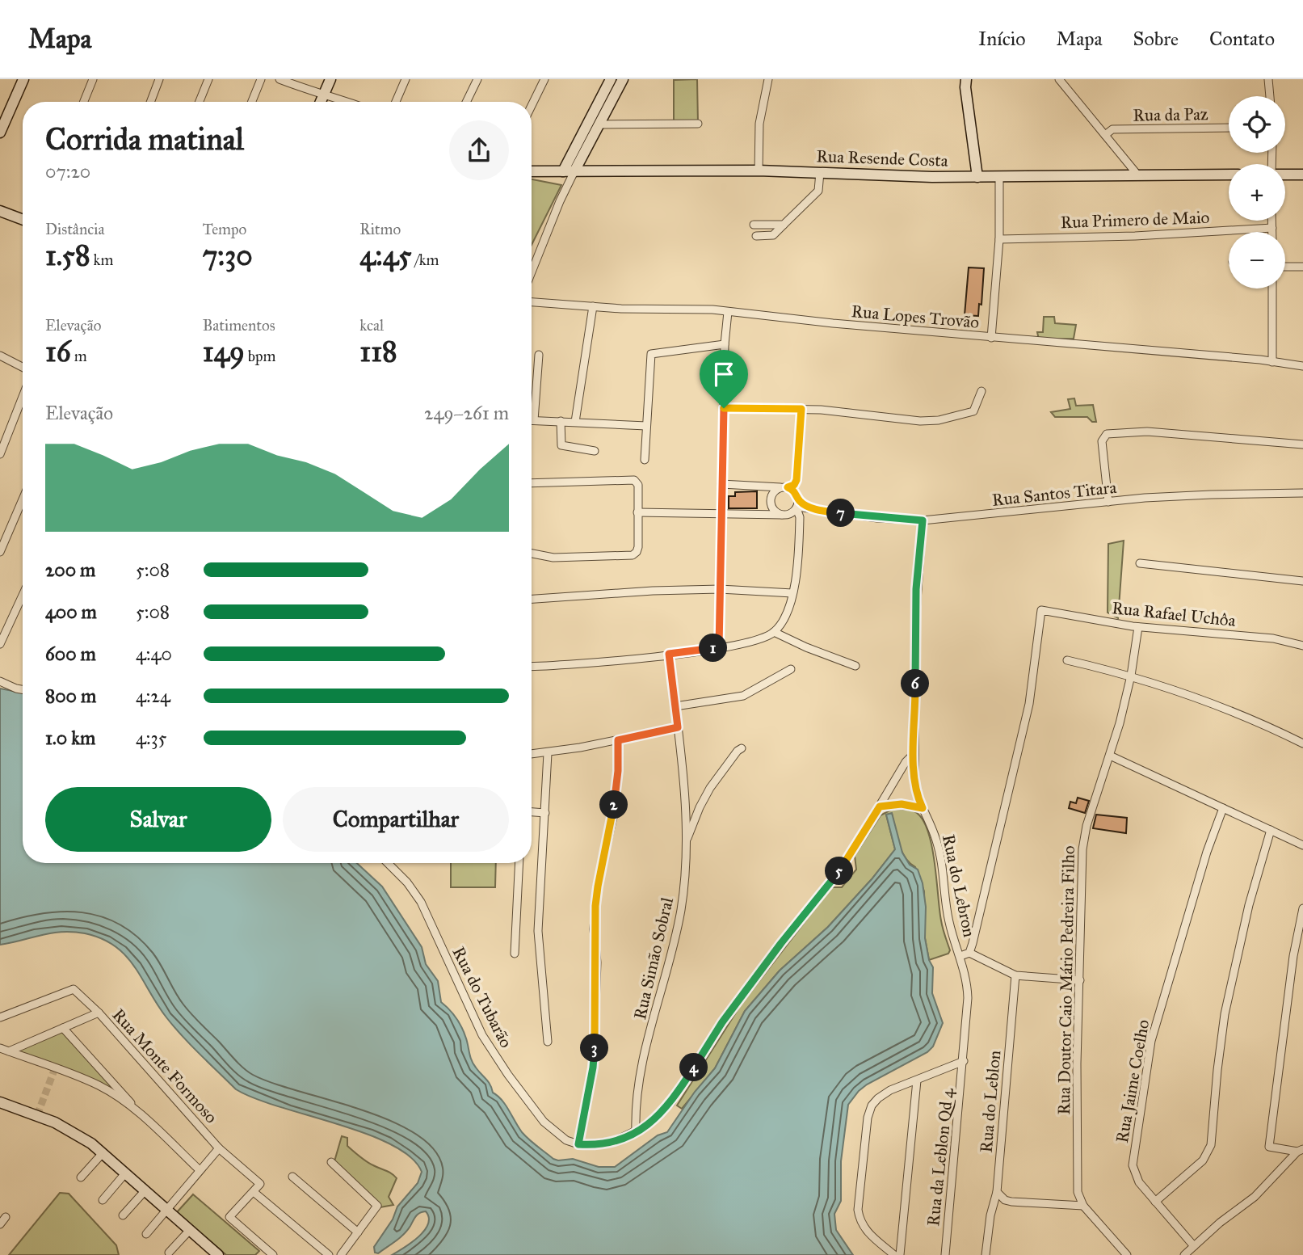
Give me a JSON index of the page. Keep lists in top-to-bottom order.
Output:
{
  "streets": {
    "main road": ["Rua Resende Costa"],
    "street": [
      "Rua da Paz",
      "Rua Primero de Maio",
      "Rua Lopes Trovão",
      "Rua Santos Titara",
      "Rua Rafael Uchôa",
      "Rua do Lebron",
      "Rua Simão Sobral",
      "Rua Doutor Caio Mário Pedreira Filho",
      "Rua do Tubarão",
      "Rua Monte Formoso",
      "Rua Jaime Coelho",
      "Rua do Leblon",
      "Rua da Leblon Qd 4"
    ]
  },
  "crossings": [
    ["Rua Santos Titara", "Rua do Lebron"],
    ["Rua Rafael Uchôa", "Rua Doutor Caio Mário Pedreira Filho"],
    ["Rua do Lebron", "Rua da Leblon Qd 4"]
  ],
  "page": {
    "header": "Mapa",
    "nav": [
      "Início",
      "Mapa",
      "Sobre",
      "Contato"
    ],
    "map_buttons": ["+", "−"],
    "heading": ["Corrida matinal", "07:20"],
    "stats": [
      ["Distância", "1.58 km"],
      ["Tempo", "7:30"],
      ["Ritmo", "4:45 /km"],
      ["Elevação", "16 m"],
      ["Batimentos", "149 bpm"],
      ["kcal", "118"]
    ],
    "chart": ["Elevação", "249–261 m"],
    "pins": [
      "7",
      "1",
      "6",
      "2",
      "5",
      "3",
      "4"
    ],
    "list": [
      {
        "name": "200 m",
        "note": "5:08"
      },
      {
        "name": "400 m",
        "note": "5:08"
      },
      {
        "name": "600 m",
        "note": "4:40"
      },
      {
        "name": "800 m",
        "note": "4:24"
      },
      {
        "name": "1.0 km",
        "note": "4:35"
      }
    ],
    "buttons": ["Salvar", "Compartilhar"]
  }
}
